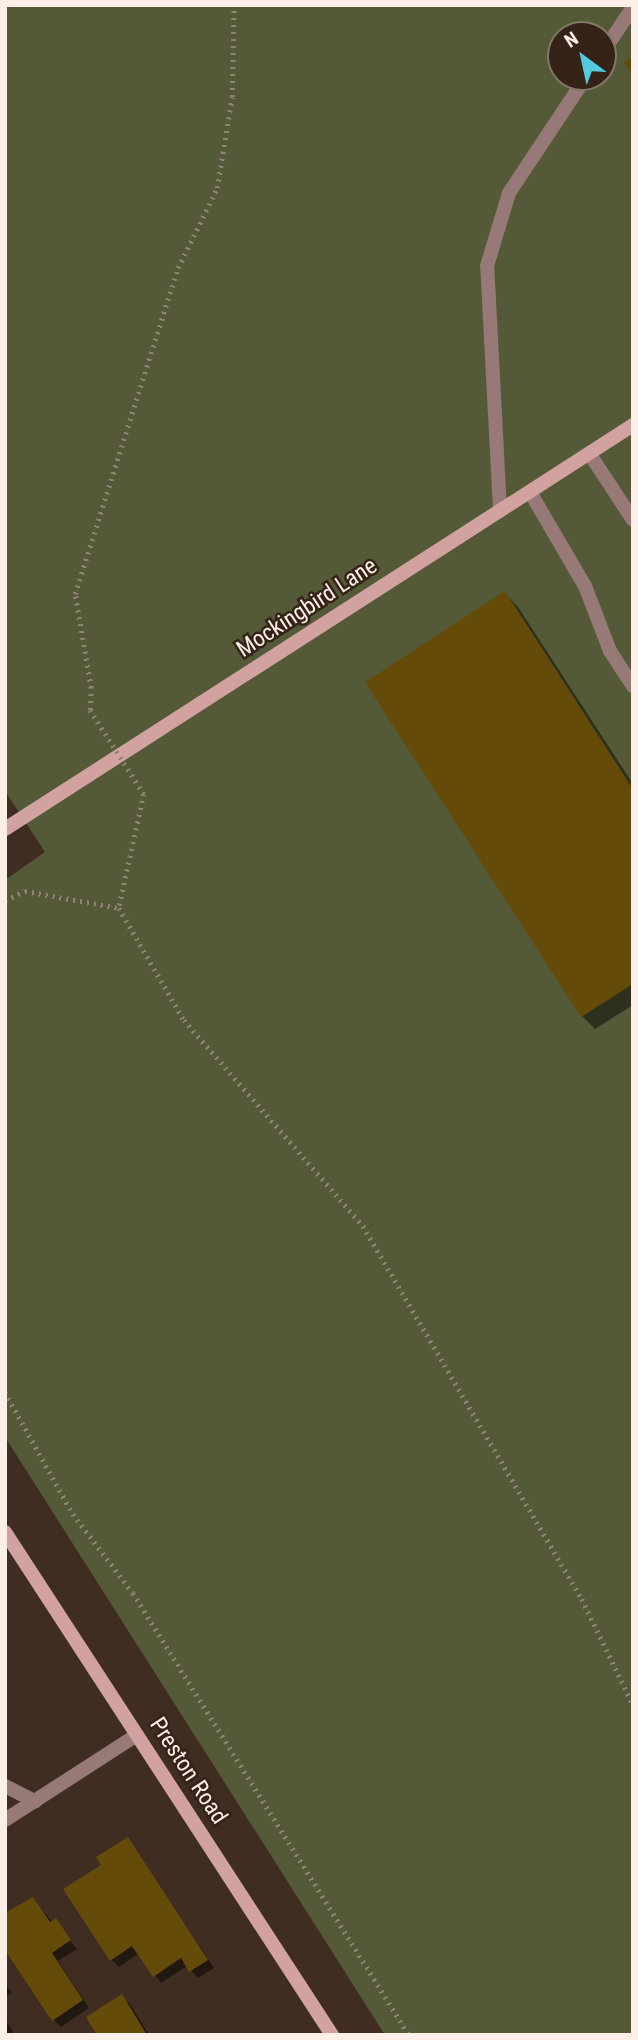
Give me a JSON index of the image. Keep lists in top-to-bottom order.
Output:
{
  "streets": {
    "main road": ["Mockingbird Lane", "Preston Road"]
  },
  "north": "top left"
}
